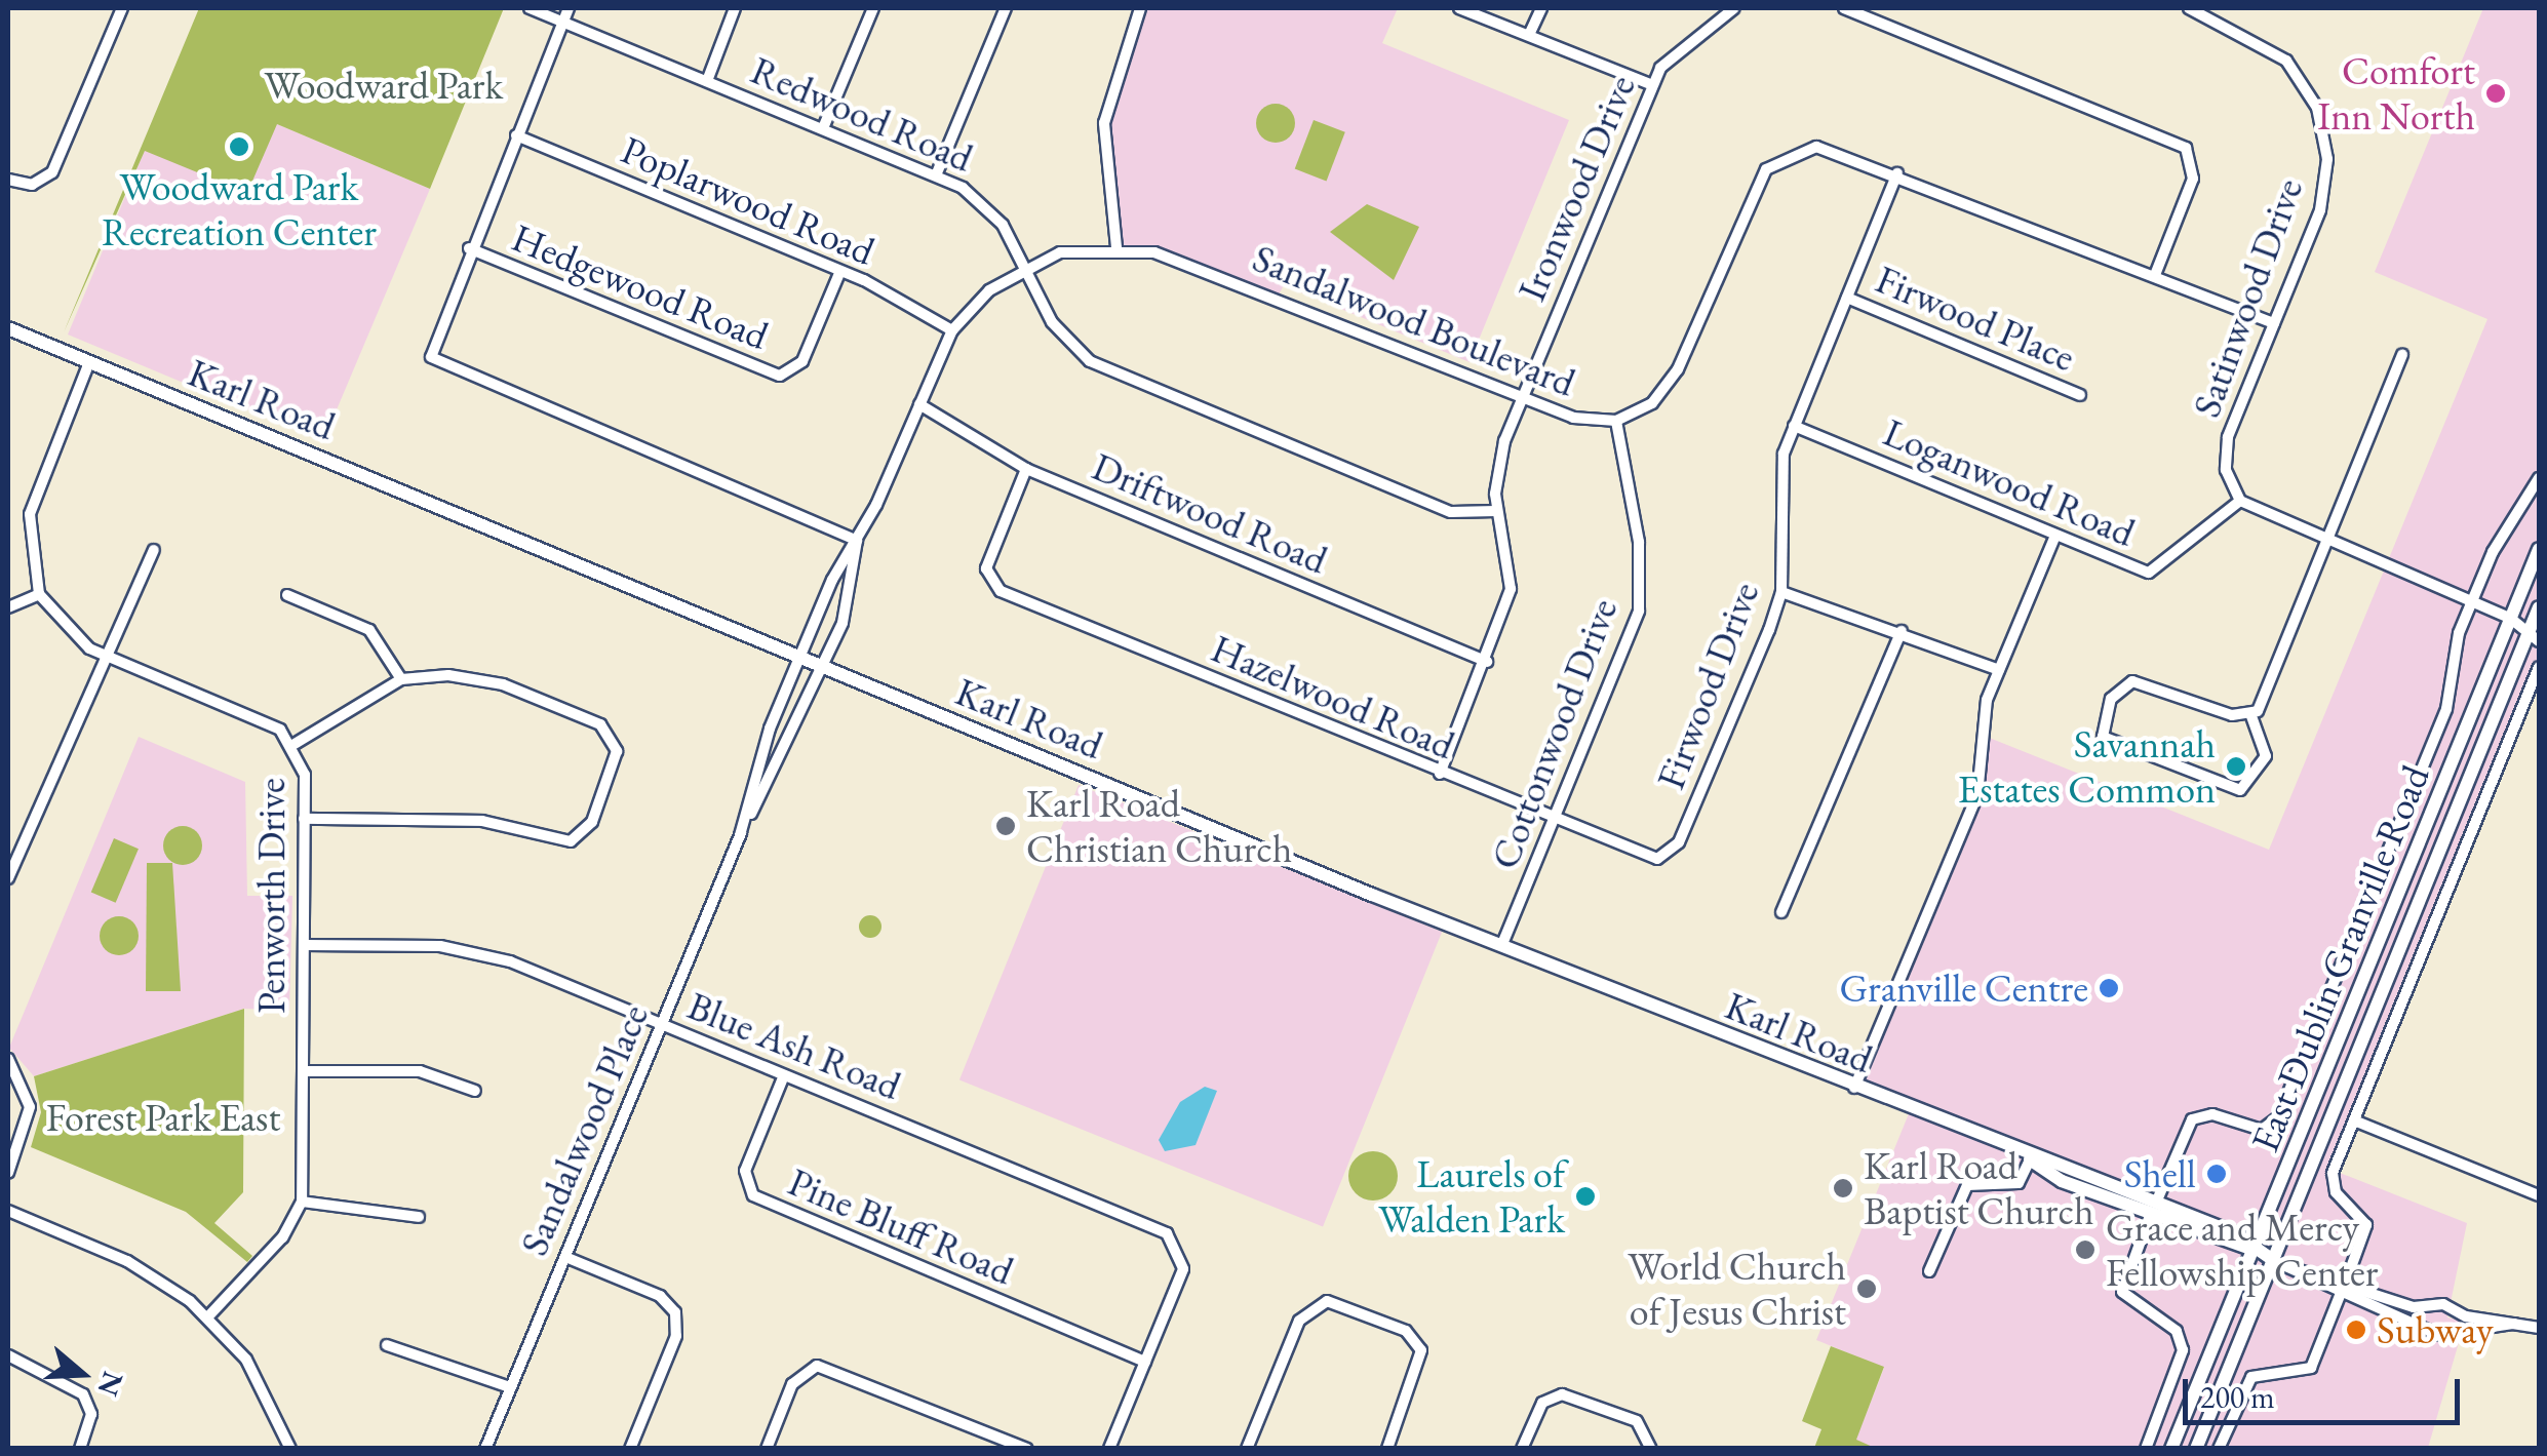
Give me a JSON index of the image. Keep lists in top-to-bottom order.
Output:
{
  "streets": {
    "main road": ["Karl Road", "East Dublin Granville Road"],
    "street": [
      "Redwood Road",
      "Ironwood Drive",
      "Poplarwood Road",
      "Hedgewood Road",
      "Satinwood Drive",
      "Firwood Place",
      "Sandalwood Boulevard",
      "Loganwood Road",
      "Driftwood Road",
      "Firwood Drive",
      "Hazelwood Road",
      "Cottonwood Drive",
      "Penworth Drive",
      "Blue Ash Road",
      "Sandalwood Place",
      "Pine Bluff Road"
    ]
  },
  "crossings": [
    ["Redwood Road", "Ironwood Drive"],
    ["Redwood Road", "Sandalwood Boulevard"],
    ["Redwood Road", "Sandalwood Place"],
    ["Ironwood Drive", "Sandalwood Boulevard"],
    ["Ironwood Drive", "Driftwood Road"],
    ["Ironwood Drive", "Hazelwood Road"],
    ["Poplarwood Road", "Hedgewood Road"],
    ["Poplarwood Road", "Sandalwood Place"],
    ["Satinwood Drive", "Sandalwood Boulevard"],
    ["Satinwood Drive", "Loganwood Road"],
    ["Firwood Place", "Firwood Drive"],
    ["Sandalwood Boulevard", "Firwood Drive"],
    ["Sandalwood Boulevard", "Cottonwood Drive"],
    ["Sandalwood Boulevard", "Sandalwood Place"],
    ["Karl Road", "Cottonwood Drive"],
    ["Karl Road", "East Dublin Granville Road"],
    ["Karl Road", "Sandalwood Place"],
    ["Loganwood Road", "Firwood Drive"],
    ["Driftwood Road", "Hazelwood Road"],
    ["Driftwood Road", "Sandalwood Place"],
    ["Firwood Drive", "Hazelwood Road"],
    ["Hazelwood Road", "Cottonwood Drive"],
    ["Penworth Drive", "Blue Ash Road"],
    ["Blue Ash Road", "Sandalwood Place"],
    ["Blue Ash Road", "Pine Bluff Road"]
  ],
  "parks": ["Woodward Park", "Forest Park East"],
  "places": [
    "Comfort Inn North",
    "Woodward Park Recreation Center",
    "Savannah Estates Common",
    "Karl Road Christian Church",
    "Granville Centre",
    "Shell",
    "Karl Road Baptist Church",
    "Laurels of Walden Park",
    "Grace and Mercy Fellowship Center",
    "World Church of Jesus Christ",
    "Subway"
  ],
  "scale_bar": "200 m",
  "north": "right"
}
